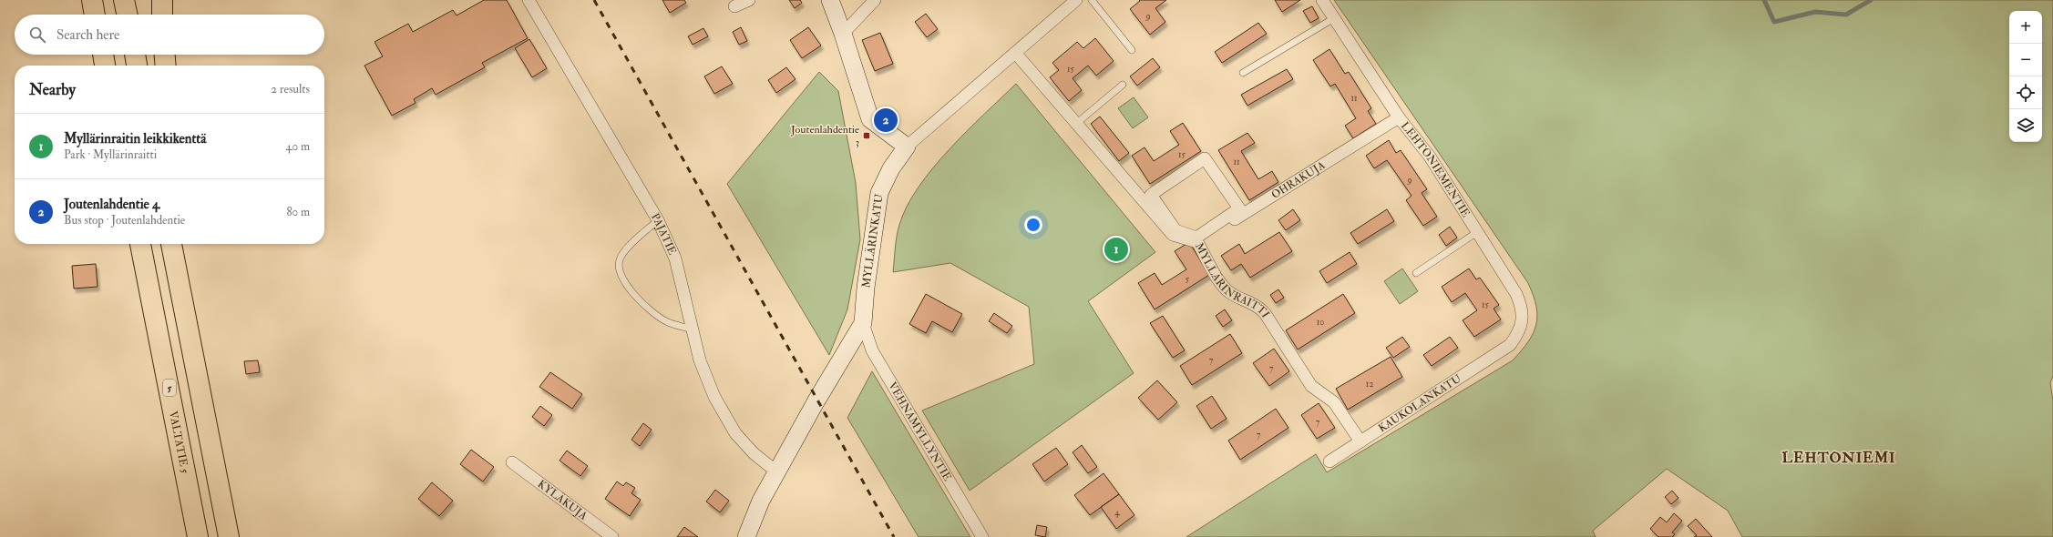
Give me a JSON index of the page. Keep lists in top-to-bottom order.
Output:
{
  "streets": {
    "highway": ["5", "VALTATIE 5"],
    "street": [
      "LEHTONIEMENTIE",
      "OHRAKUJA",
      "PAJATIE",
      "MYLLÄRINKATU",
      "MYLLÄRINRAITTI",
      "KAUKOLANKATU",
      "VEHNÄMYLLYNTIE",
      "KYLÄKUJA"
    ]
  },
  "crossings": [
    ["LEHTONIEMENTIE", "OHRAKUJA"],
    ["LEHTONIEMENTIE", "KAUKOLANKATU"],
    ["OHRAKUJA", "MYLLÄRINRAITTI"],
    ["PAJATIE", "MYLLÄRINKATU"],
    ["MYLLÄRINKATU", "MYLLÄRINRAITTI"],
    ["MYLLÄRINKATU", "VEHNÄMYLLYNTIE"],
    ["MYLLÄRINRAITTI", "KAUKOLANKATU"]
  ],
  "districts": ["LEHTONIEMI"],
  "places": {
    "transit": ["Joutenlahdentie 3"]
  },
  "house_numbers": [
    "9",
    "15",
    "11",
    "15",
    "11",
    "9",
    "5",
    "15",
    "10",
    "7",
    "7",
    "12",
    "7",
    "7",
    "4"
  ],
  "page": {
    "map_buttons": ["+", "−"],
    "search": "Search here",
    "heading": ["Nearby", "2 results"],
    "pins": ["2", "1"],
    "list": [
      {
        "mark": "1",
        "name": "Myllärinraitin leikkikenttä",
        "note": "Park · Myllärinraitti",
        "value": "40 m"
      },
      {
        "mark": "2",
        "name": "Joutenlahdentie 4",
        "note": "Bus stop · Joutenlahdentie",
        "value": "80 m"
      }
    ]
  }
}
